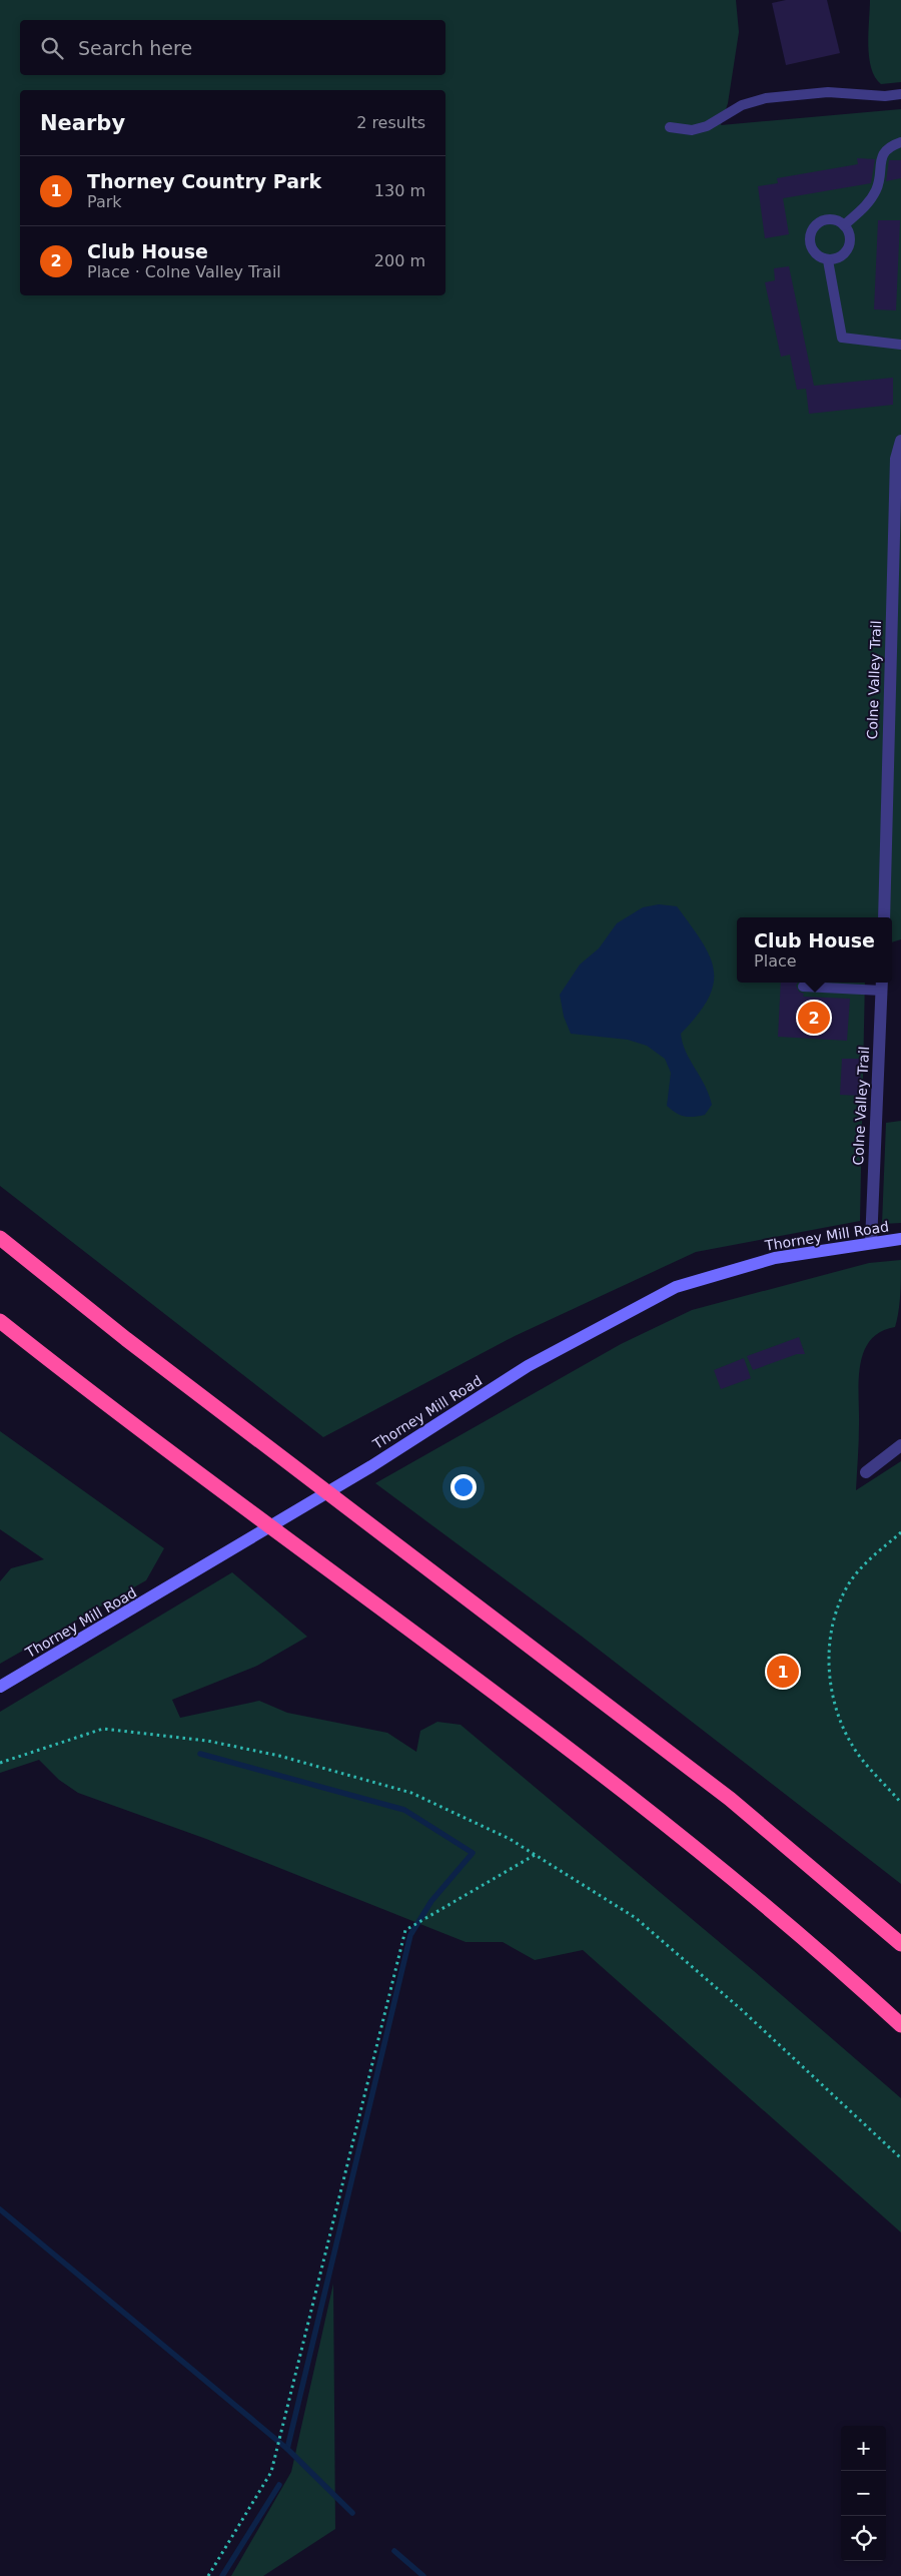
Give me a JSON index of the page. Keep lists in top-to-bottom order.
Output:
{
  "streets": {
    "street": ["Colne Valley Trail", "Thorney Mill Road"]
  },
  "crossings": [
    ["Colne Valley Trail", "Thorney Mill Road"]
  ],
  "page": {
    "search": "Search here",
    "heading": ["Nearby", "2 results"],
    "list": [
      {
        "mark": "1",
        "name": "Thorney Country Park",
        "note": "Park",
        "value": "130 m"
      },
      {
        "mark": "2",
        "name": "Club House",
        "note": "Place · Colne Valley Trail",
        "value": "200 m"
      }
    ],
    "popup": ["Club House", "Place"],
    "pins": ["2", "1"],
    "map_buttons": ["+", "−"]
  }
}
